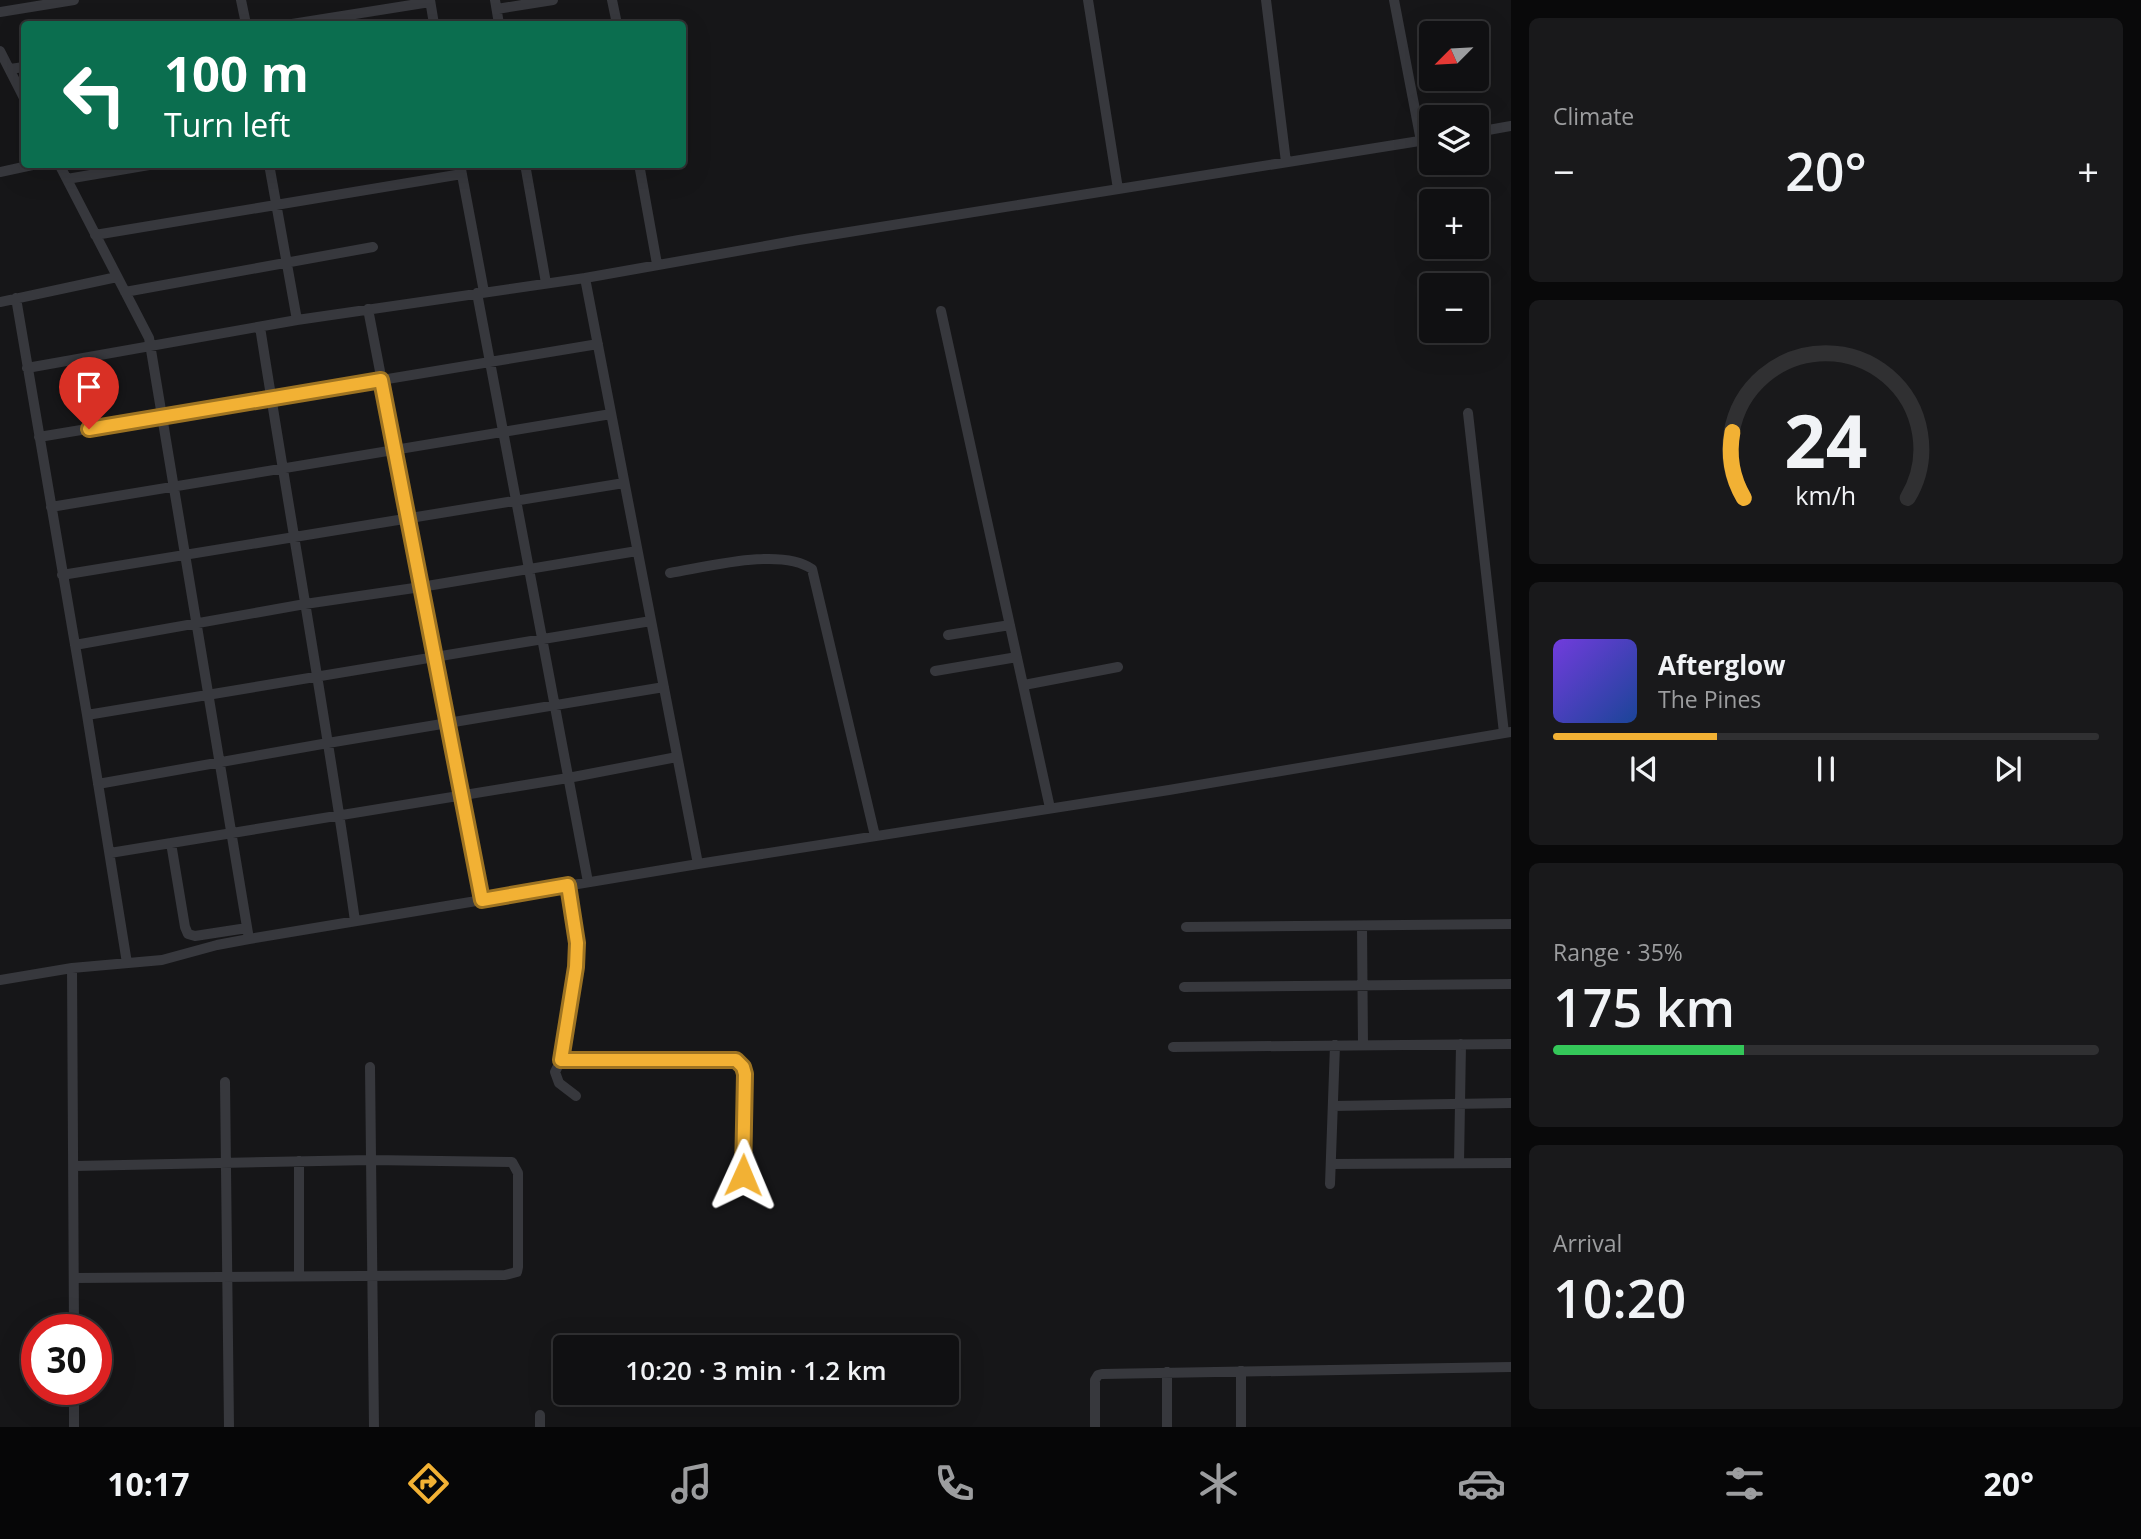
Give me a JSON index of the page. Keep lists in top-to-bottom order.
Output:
{
  "north": "bottom left",
  "page": {
    "tile": [
      "Climate",
      ["Range · 35%", "175 km"],
      ["Arrival", "10:20"]
    ],
    "map_buttons": ["+", "−"],
    "turn": ["100 m", "Turn left"],
    "heat": ["−", "20°", "+"],
    "song": ["Afterglow", "The Pines"],
    "limit": "30",
    "trip": "10:20 · 3 min · 1.2 km",
    "tabs": ["10:17", "20°"],
    "gauge": ["24", "km/h"]
  }
}
